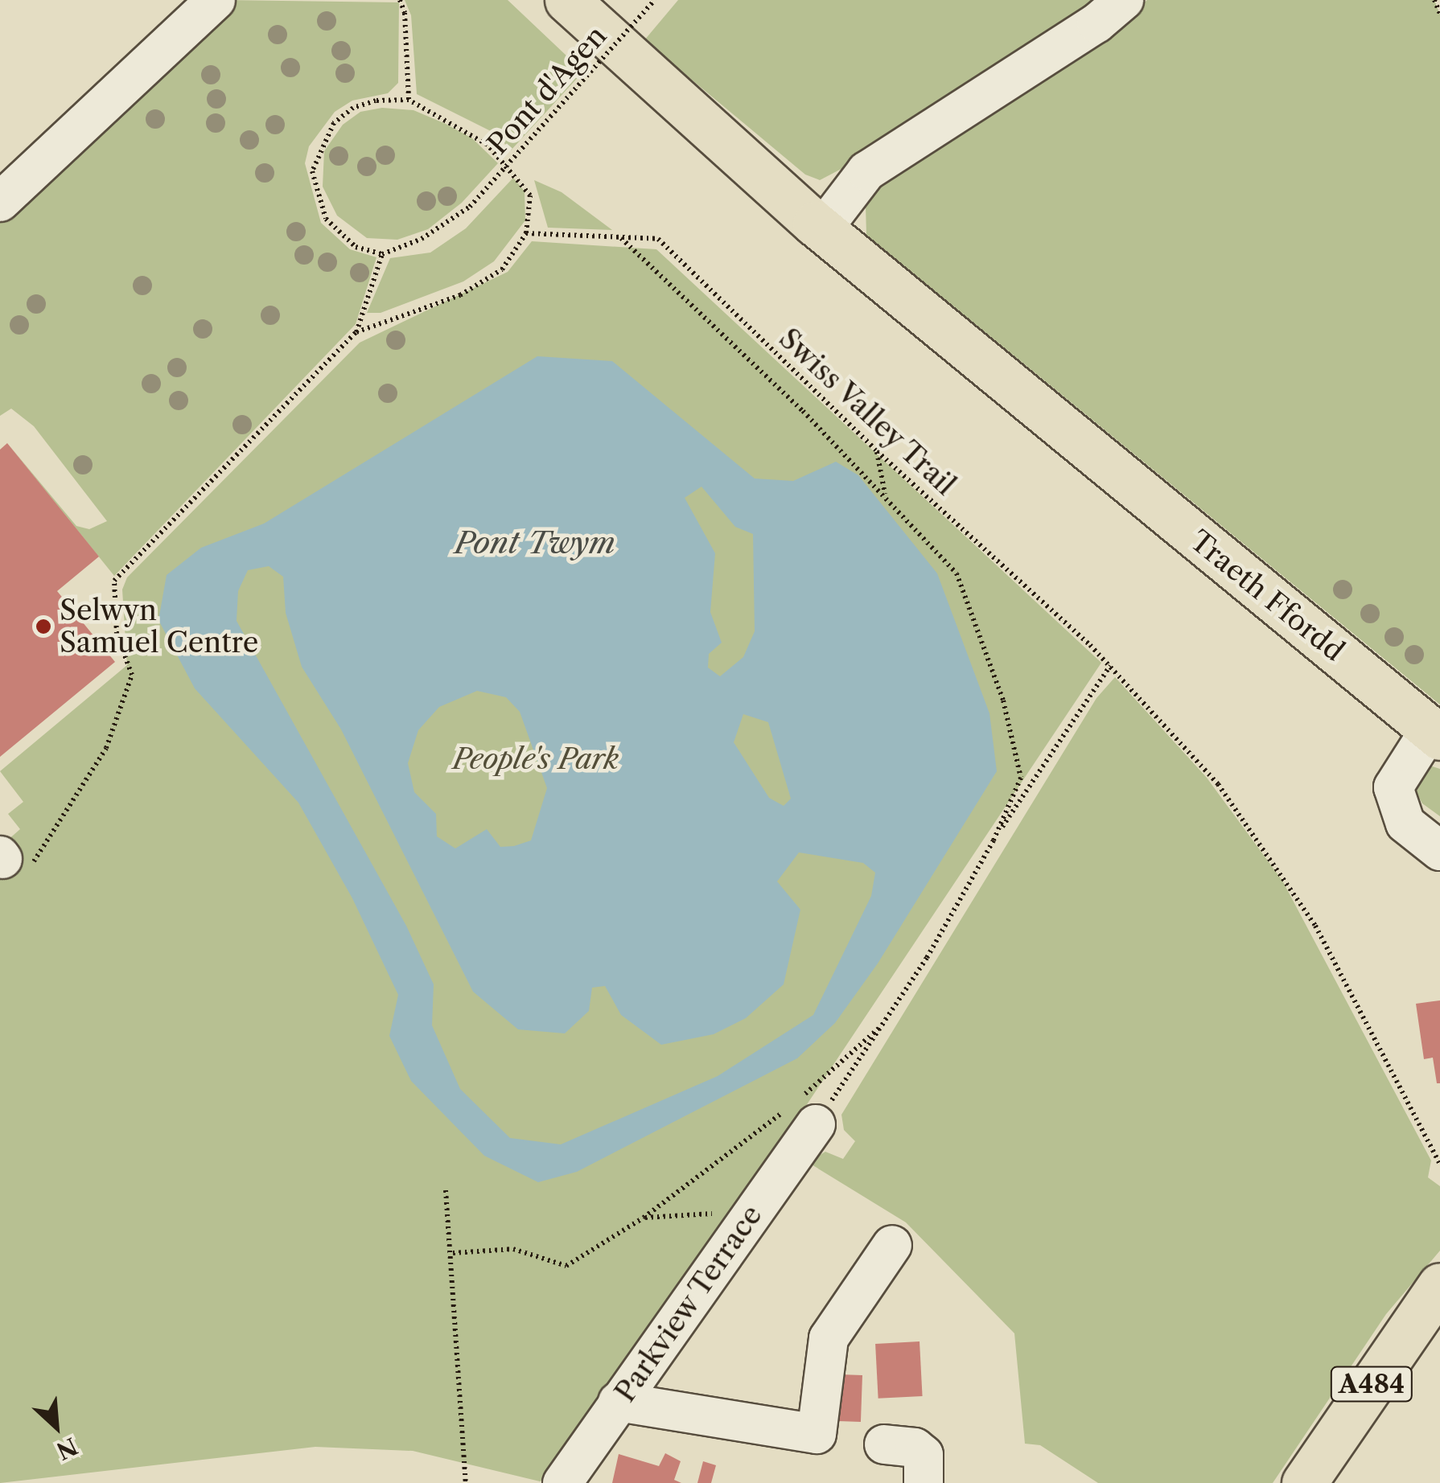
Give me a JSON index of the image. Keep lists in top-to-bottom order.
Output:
{
  "streets": {
    "main road": ["Traeth Ffordd", "A484"],
    "street": ["Parkview Terrace"],
    "path": ["Pont d'Agen", "Swiss Valley Trail"]
  },
  "water": ["Pont Twym"],
  "parks": ["People's Park"],
  "places": ["Selwyn Samuel Centre"],
  "north": "bottom right"
}
